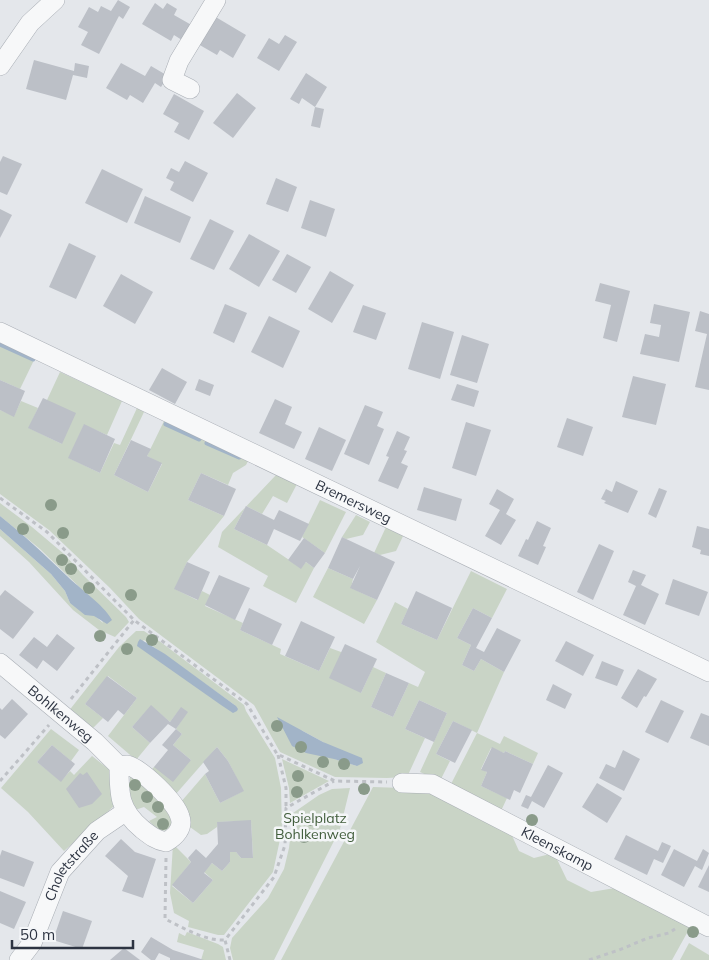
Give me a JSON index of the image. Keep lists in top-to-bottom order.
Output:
{
  "streets": {
    "street": [
      "Bremersweg",
      "Bohlkenweg",
      "Kleenskamp",
      "Choletstraße"
    ]
  },
  "parks": ["Spielplatz Bohlkenweg"],
  "scale_bar": "50 m"
}
